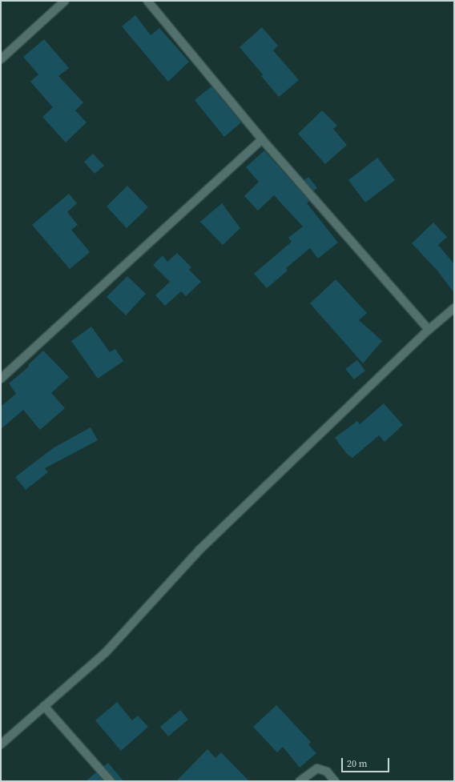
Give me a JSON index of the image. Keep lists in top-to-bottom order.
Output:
{
  "scale_bar": "20 m"
}
